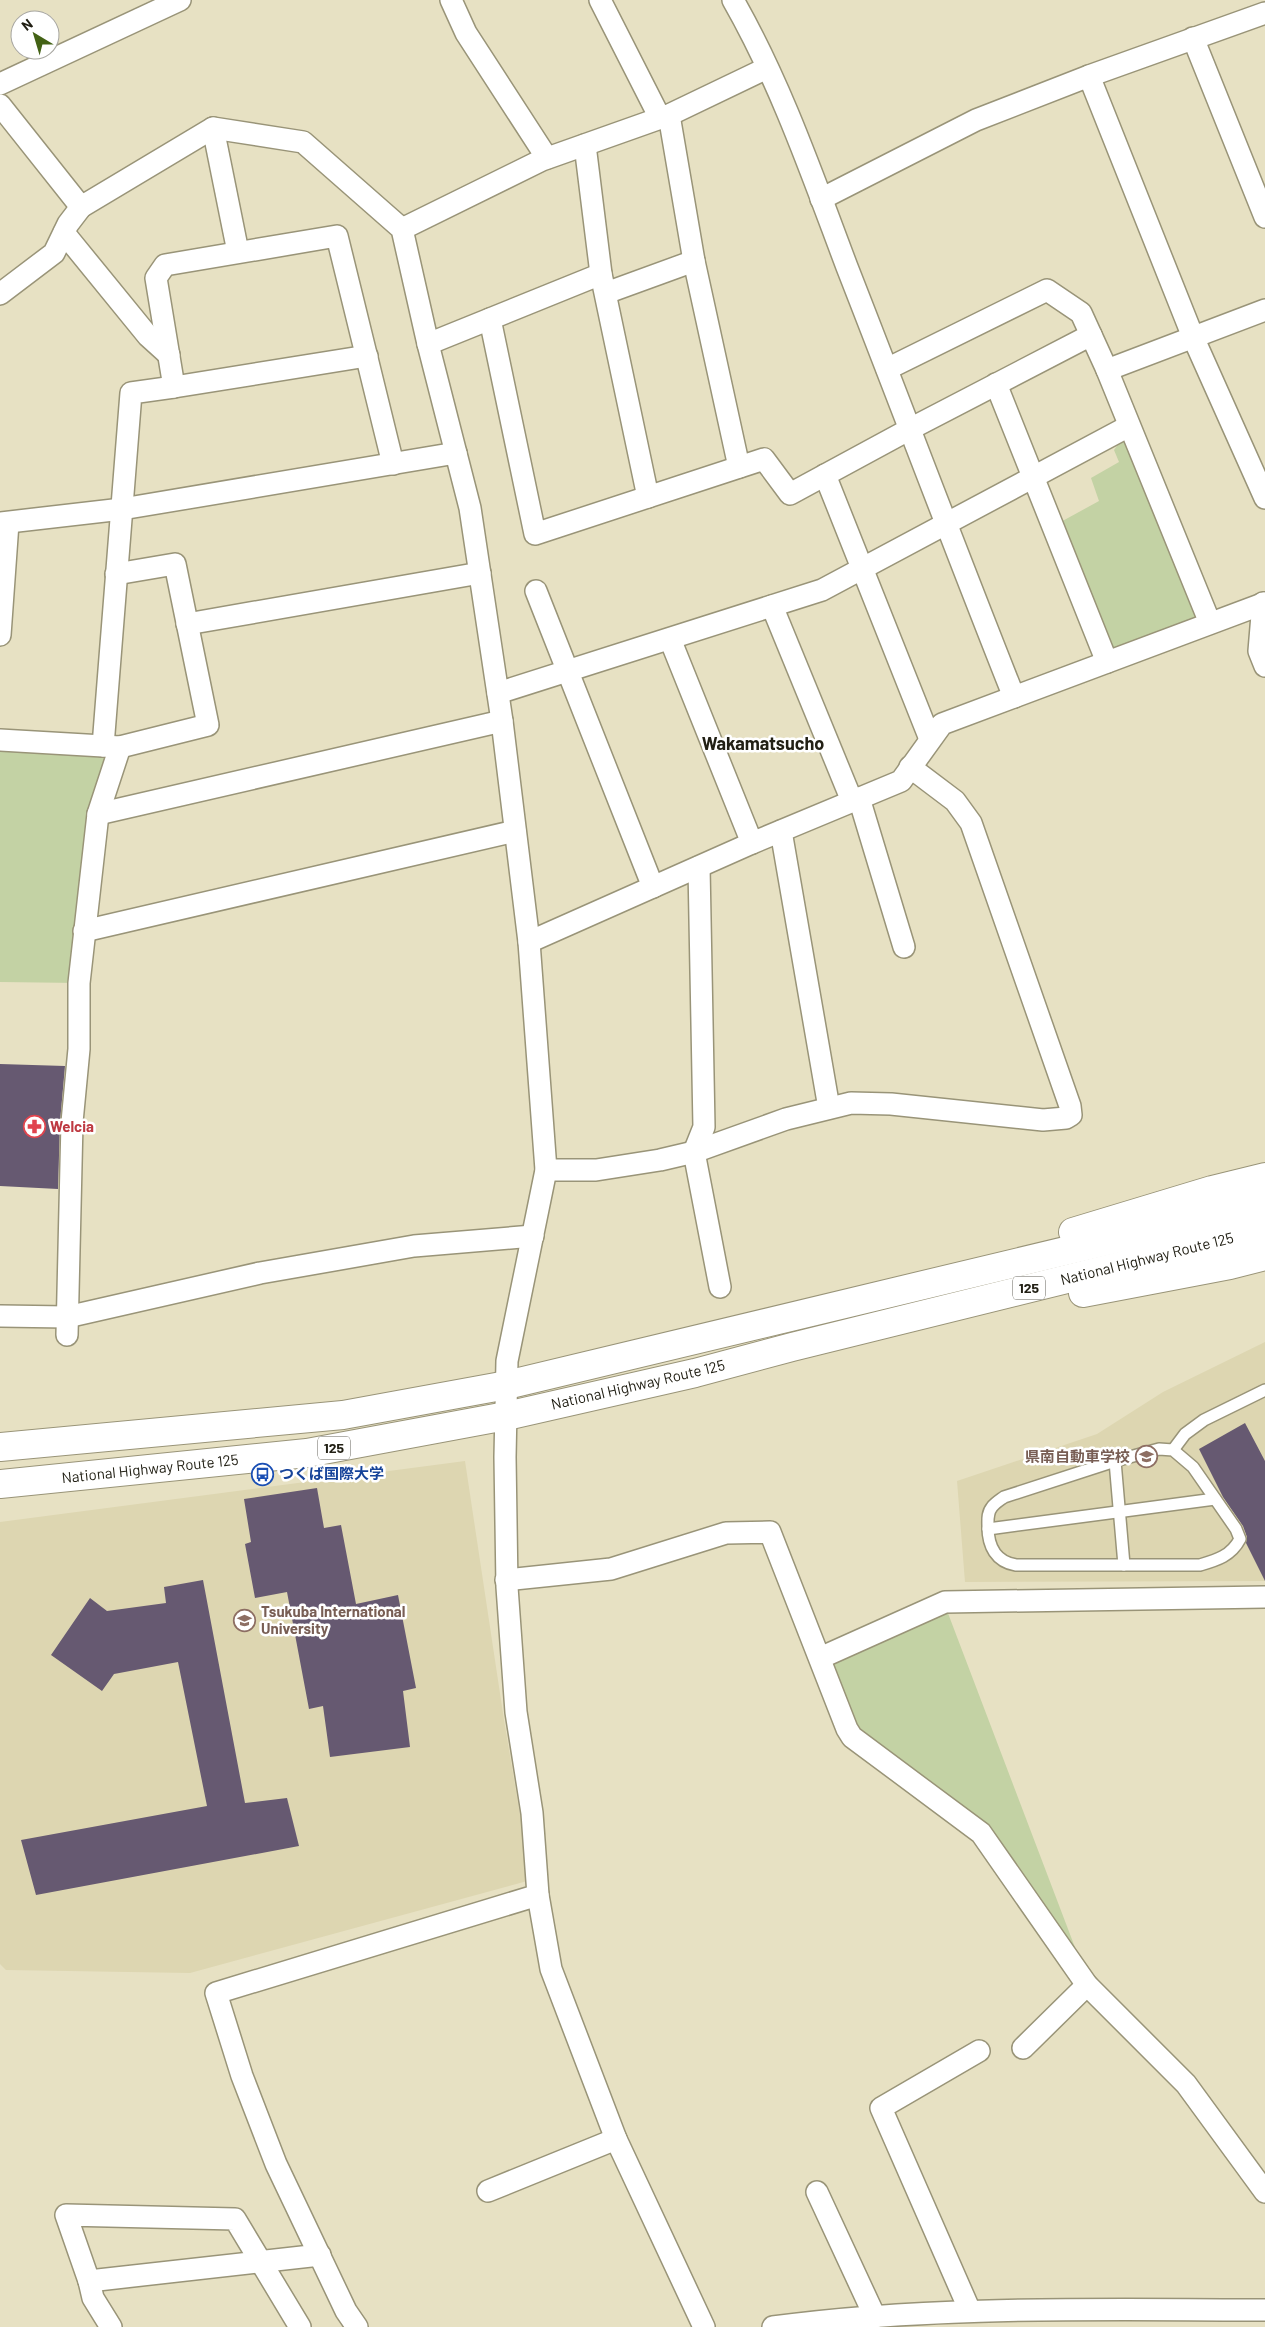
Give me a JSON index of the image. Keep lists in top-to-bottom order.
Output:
{
  "streets": {
    "highway": ["National Highway Route 125", "125"]
  },
  "crossings": [
    ["National Highway Route 125", "125"]
  ],
  "districts": ["Wakamatsucho"],
  "places": {
    "pharmacy": ["Welcia"],
    "school or university": ["県南自動車学校", "Tsukuba International University"],
    "bus stop": ["つくば国際大学"]
  },
  "north": "top left"
}
